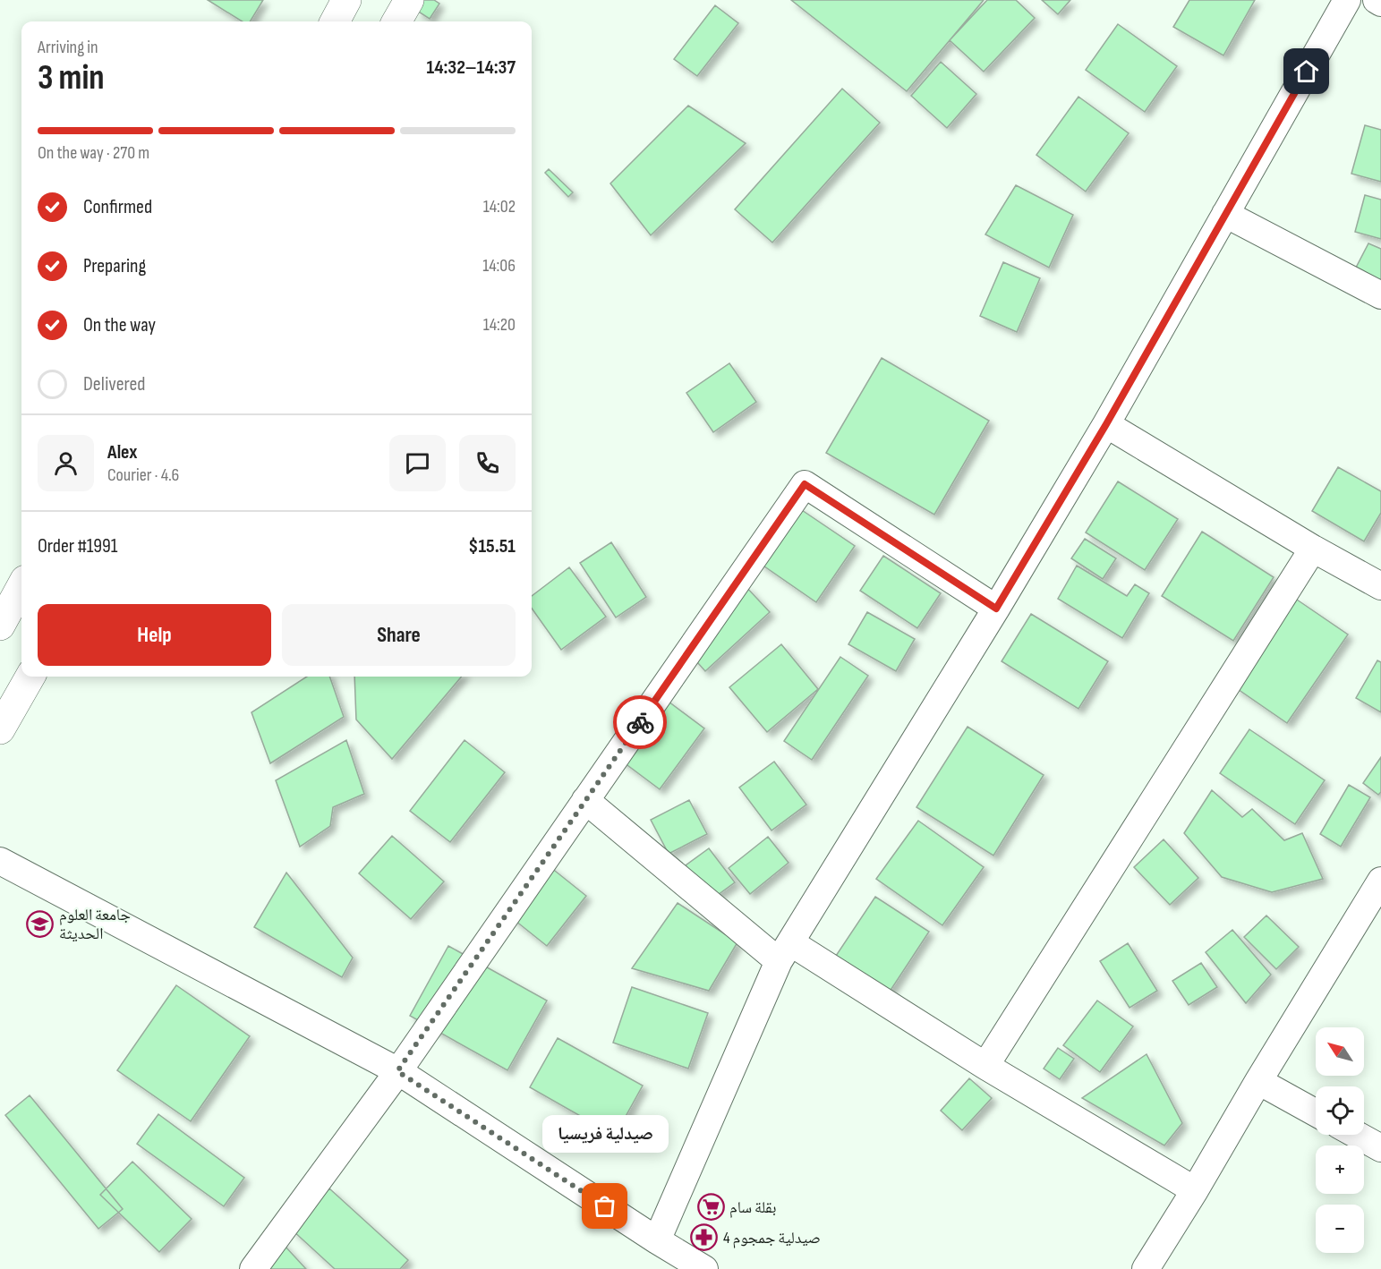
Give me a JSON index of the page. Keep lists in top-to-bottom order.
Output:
{
  "places": {
    "school or university": ["جامعة العلوم الحديثة"],
    "other": ["صيدلية فريسيا"],
    "supermarket": ["بقلة سام"],
    "pharmacy": ["صيدلية جمجوم 4"]
  },
  "north": "top left",
  "page": {
    "heading": ["3 min", "Arriving in", "14:32–14:37"],
    "panel": [
      "Alex",
      "Courier · 4.6",
      "Order #1991",
      "$15.51"
    ],
    "bar": "On the way · 270 m",
    "list": [
      ["Confirmed", "14:02"],
      ["Preparing", "14:06"],
      ["On the way", "14:20"],
      "Delivered"
    ],
    "buttons": ["Help", "Share"],
    "map_buttons": ["+", "−"],
    "bubble": "صيدلية فريسيا"
  }
}
